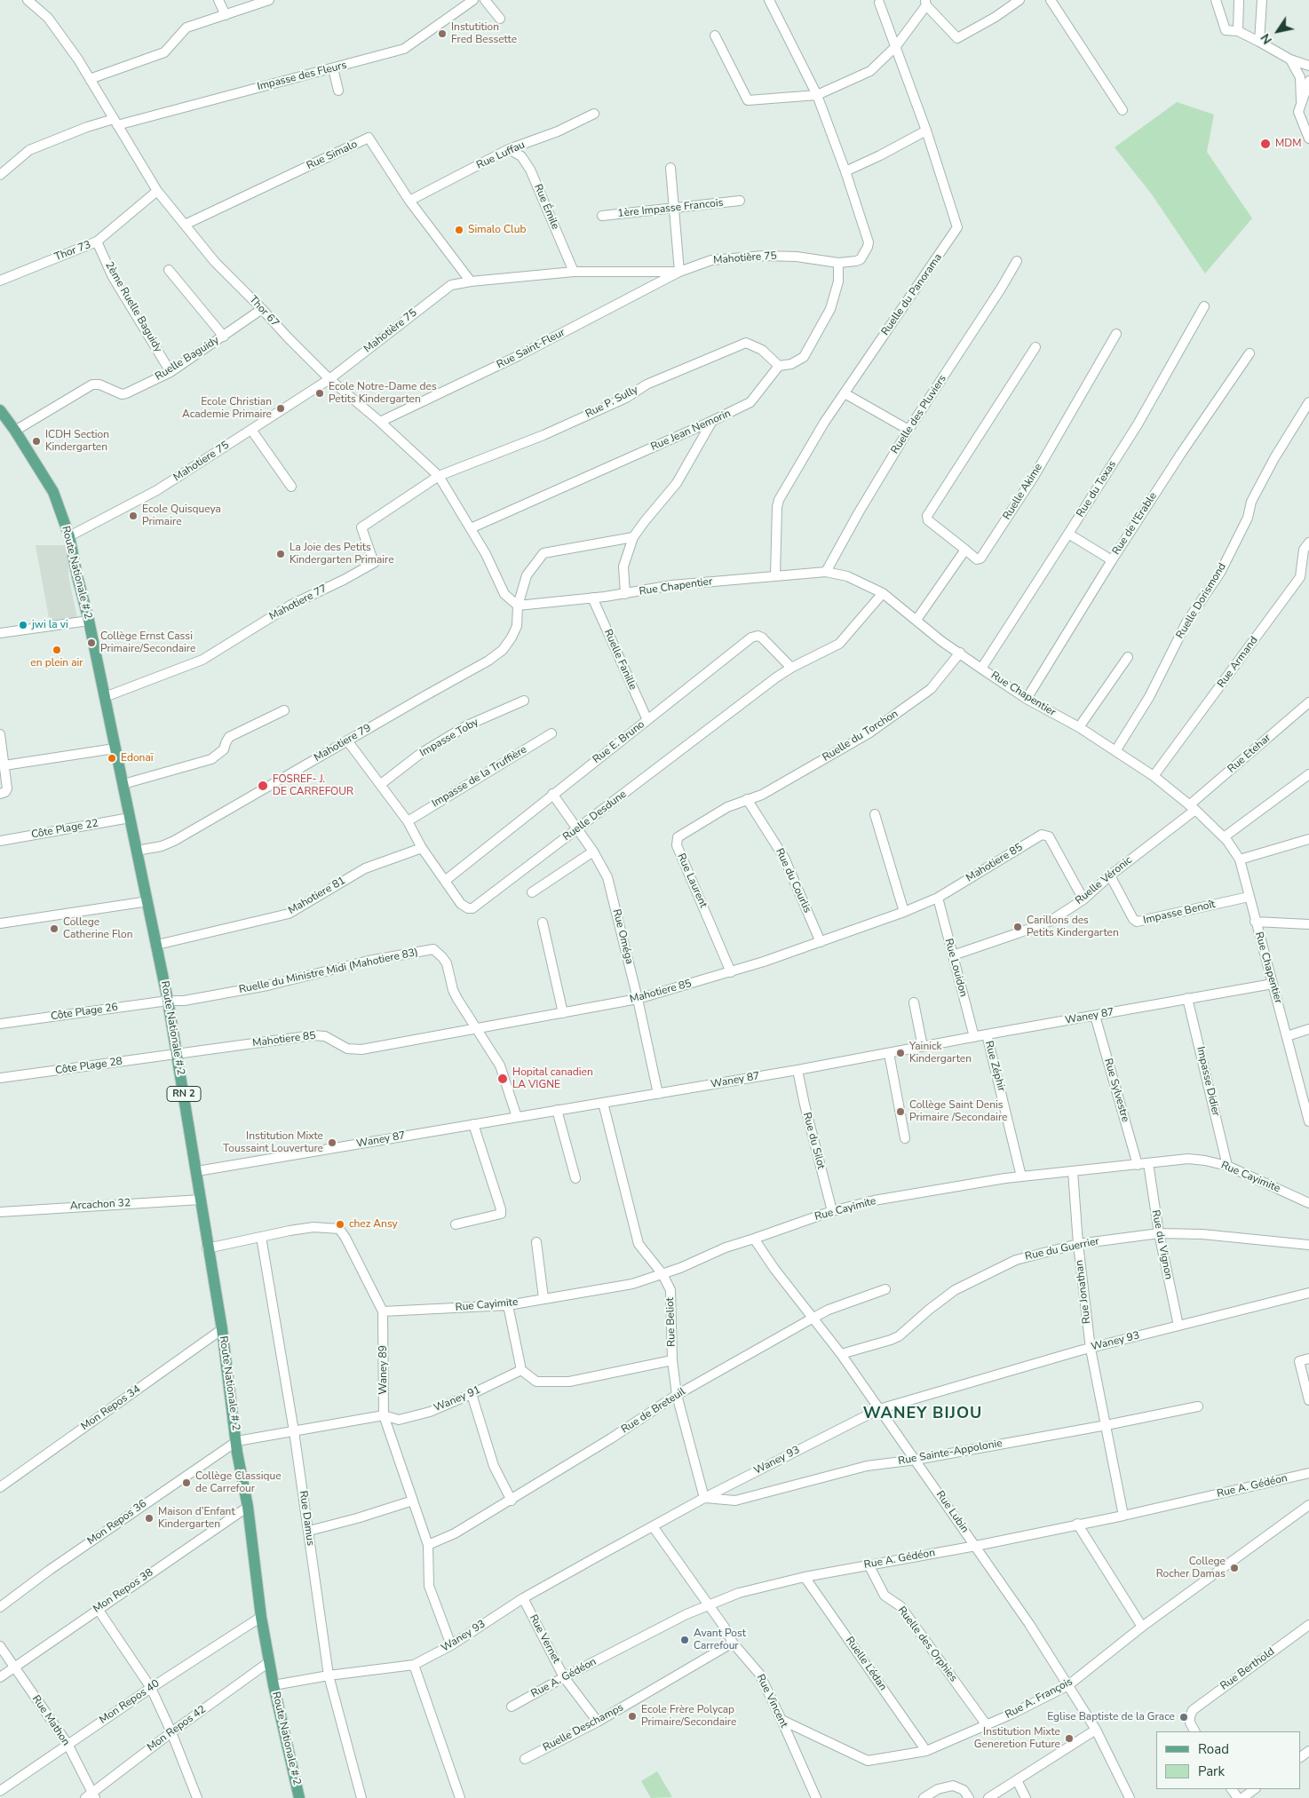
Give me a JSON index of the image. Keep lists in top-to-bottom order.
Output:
{
  "streets": {
    "main road": ["Route Nationale # 2", "RN 2"],
    "street": [
      "Impasse des Fleurs",
      "Rue Simalo",
      "Rue Luffau",
      "Rue Émile",
      "1ère Impasse Francois",
      "Thor 73",
      "Mahotière 75",
      "Ruelle du Panorama",
      "2ème Ruelle Baguidy",
      "Thor 67",
      "Rue Saint-Fleur",
      "Ruelle Baguidy",
      "Rue P. Sully",
      "Ruelle des Pluviers",
      "Rue Jean Nemorin",
      "Mahotiere 75",
      "Rue du Texas",
      "Ruelle Akime",
      "Rue de l'Erable",
      "Rue Chapentier",
      "Ruelle Dorismond",
      "Mahotiere 77",
      "Ruelle Fanille",
      "Rue Armand",
      "Ruelle du Torchon",
      "Impasse Toby",
      "Rue E. Bruno",
      "Mahotiere 79",
      "Rue Etehar",
      "Impasse de la Truffière",
      "Ruelle Desdune",
      "Côte Plage 22",
      "Mahotiere 85",
      "Rue Laurent",
      "Rue du Courlis",
      "Ruelle Véronic",
      "Mahotiere 81",
      "Impasse Benoît",
      "Rue Oméga",
      "Rue Louidon",
      "Ruelle du Ministre Midi (Mahotiere 83)",
      "Côte Plage 26",
      "Waney 87",
      "Côte Plage 28",
      "Rue Zéphir",
      "Impasse Didier",
      "Rue Sylvestre",
      "Rue du Silot",
      "Rue Cayimite",
      "Arcachon 32",
      "Rue du Vignon",
      "Rue du Guerrier",
      "Rue Jonathan",
      "Rue Beliot",
      "Waney 93",
      "Waney 89",
      "Waney 91",
      "Mon Repos 34",
      "Rue de Breteuil",
      "Rue Sainte-Appolonie",
      "Rue A. Gédéon",
      "Rue Lubin",
      "Rue Damus",
      "Mon Repos 36",
      "Mon Repos 38",
      "Rue Vernet",
      "Ruelle des Orphies",
      "Ruelle Lédan",
      "Rue Berthold",
      "Rue A. François",
      "Rue Vincent",
      "Mon Repos 40",
      "Rue Mathon",
      "Ruelle Deschamps",
      "Mon Repos 42"
    ]
  },
  "crossings": [
    ["Impasse des Fleurs", "Thor 67"],
    ["Rue Simalo", "Rue Luffau"],
    ["Rue Simalo", "Mahotière 75"],
    ["Rue Simalo", "Thor 67"],
    ["Rue Luffau", "Rue Émile"],
    ["Rue Émile", "Mahotière 75"],
    ["Thor 73", "2ème Ruelle Baguidy"],
    ["Thor 73", "Thor 67"],
    ["Mahotière 75", "Thor 67"],
    ["Mahotière 75", "Rue Saint-Fleur"],
    ["Mahotière 75", "Mahotiere 75"],
    ["Ruelle du Panorama", "Rue Chapentier"],
    ["2ème Ruelle Baguidy", "Ruelle Baguidy"],
    ["Thor 67", "Rue Saint-Fleur"],
    ["Thor 67", "Ruelle Baguidy"],
    ["Thor 67", "Rue P. Sully"],
    ["Thor 67", "Rue Jean Nemorin"],
    ["Thor 67", "Mahotiere 75"],
    ["Thor 67", "Rue Chapentier"],
    ["Thor 67", "Mahotiere 77"],
    ["Thor 67", "Mahotiere 79"],
    ["Ruelle Baguidy", "Route Nationale # 2"],
    ["Rue P. Sully", "Rue Jean Nemorin"],
    ["Rue P. Sully", "Mahotiere 77"],
    ["Ruelle des Pluviers", "Rue Chapentier"],
    ["Mahotiere 75", "Route Nationale # 2"],
    ["Rue du Texas", "Rue Chapentier"],
    ["Rue de l'Erable", "Rue Chapentier"],
    ["Route Nationale # 2", "Mahotiere 77"],
    ["Route Nationale # 2", "Mahotiere 79"],
    ["Route Nationale # 2", "Côte Plage 22"],
    ["Route Nationale # 2", "Mahotiere 85"],
    ["Route Nationale # 2", "Mahotiere 81"],
    ["Route Nationale # 2", "Ruelle du Ministre Midi (Mahotiere 83)"],
    ["Route Nationale # 2", "Côte Plage 26"],
    ["Route Nationale # 2", "Waney 87"],
    ["Route Nationale # 2", "Côte Plage 28"],
    ["Route Nationale # 2", "Arcachon 32"],
    ["Route Nationale # 2", "Waney 93"],
    ["Route Nationale # 2", "Waney 89"],
    ["Route Nationale # 2", "Waney 91"],
    ["Route Nationale # 2", "Mon Repos 34"],
    ["Route Nationale # 2", "Mon Repos 36"],
    ["Route Nationale # 2", "Mon Repos 38"],
    ["Route Nationale # 2", "Mon Repos 40"],
    ["Route Nationale # 2", "Mon Repos 42"],
    ["Rue Chapentier", "Ruelle Dorismond"],
    ["Rue Chapentier", "Ruelle Fanille"],
    ["Rue Chapentier", "Rue Armand"],
    ["Rue Chapentier", "Ruelle du Torchon"],
    ["Rue Chapentier", "Mahotiere 79"],
    ["Rue Chapentier", "Rue Etehar"],
    ["Rue Chapentier", "Ruelle Desdune"],
    ["Rue Chapentier", "Ruelle Véronic"],
    ["Rue Chapentier", "Impasse Benoît"],
    ["Rue Chapentier", "Waney 87"],
    ["Ruelle Fanille", "Rue E. Bruno"],
    ["Ruelle du Torchon", "Rue Laurent"],
    ["Ruelle du Torchon", "Rue du Courlis"],
    ["Impasse Toby", "Ruelle Desdune"],
    ["Rue E. Bruno", "Ruelle Desdune"],
    ["Rue E. Bruno", "Rue Oméga"],
    ["Mahotiere 79", "Ruelle Desdune"],
    ["Rue Etehar", "Ruelle Véronic"],
    ["Impasse de la Truffière", "Ruelle Desdune"],
    ["Ruelle Desdune", "Mahotiere 81"],
    ["Ruelle Desdune", "Rue Oméga"],
    ["Mahotiere 85", "Rue Laurent"],
    ["Mahotiere 85", "Rue du Courlis"],
    ["Mahotiere 85", "Ruelle Véronic"],
    ["Mahotiere 85", "Rue Oméga"],
    ["Mahotiere 85", "Rue Louidon"],
    ["Mahotiere 85", "Ruelle du Ministre Midi (Mahotiere 83)"],
    ["Mahotiere 85", "Côte Plage 28"],
    ["Rue Laurent", "Rue du Courlis"],
    ["Ruelle Véronic", "Impasse Benoît"],
    ["Ruelle Véronic", "Rue Louidon"],
    ["Rue Oméga", "Waney 87"],
    ["Rue Louidon", "Waney 87"],
    ["Ruelle du Ministre Midi (Mahotiere 83)", "Côte Plage 26"],
    ["Ruelle du Ministre Midi (Mahotiere 83)", "Waney 87"],
    ["Waney 87", "Rue Zéphir"],
    ["Waney 87", "Impasse Didier"],
    ["Waney 87", "Rue Sylvestre"],
    ["Waney 87", "Rue du Silot"],
    ["Waney 87", "Rue Beliot"],
    ["Rue Zéphir", "Rue Cayimite"],
    ["Impasse Didier", "Rue Cayimite"],
    ["Rue Sylvestre", "Rue Cayimite"],
    ["Rue du Silot", "Rue Cayimite"],
    ["Rue Cayimite", "Rue du Vignon"],
    ["Rue Cayimite", "Rue Jonathan"],
    ["Rue Cayimite", "Rue Beliot"],
    ["Rue Cayimite", "Waney 89"],
    ["Rue Cayimite", "Rue Lubin"],
    ["Rue du Vignon", "Rue du Guerrier"],
    ["Rue du Vignon", "Waney 93"],
    ["Rue du Guerrier", "Rue Jonathan"],
    ["Rue du Guerrier", "Rue Lubin"],
    ["Rue Jonathan", "Waney 93"],
    ["Rue Jonathan", "Rue Sainte-Appolonie"],
    ["Rue Jonathan", "Rue A. Gédéon"],
    ["Rue Beliot", "Waney 93"],
    ["Rue Beliot", "Rue de Breteuil"],
    ["Rue Beliot", "Rue Sainte-Appolonie"],
    ["Waney 93", "Waney 89"],
    ["Waney 93", "Rue Sainte-Appolonie"],
    ["Waney 93", "Rue Lubin"],
    ["Waney 93", "Rue Damus"],
    ["Waney 93", "Rue Vernet"],
    ["Waney 93", "Rue Vincent"],
    ["Waney 89", "Waney 91"],
    ["Waney 89", "Rue de Breteuil"],
    ["Waney 89", "Rue Damus"],
    ["Waney 91", "Rue Damus"],
    ["Waney 91", "Mon Repos 36"],
    ["Rue de Breteuil", "Rue Lubin"],
    ["Rue Sainte-Appolonie", "Rue Lubin"],
    ["Rue A. Gédéon", "Rue Lubin"],
    ["Rue A. Gédéon", "Rue Vernet"],
    ["Rue A. Gédéon", "Ruelle des Orphies"],
    ["Rue A. Gédéon", "Ruelle Lédan"],
    ["Rue A. Gédéon", "Rue Vincent"],
    ["Rue Lubin", "Rue A. François"],
    ["Mon Repos 38", "Rue Mathon"],
    ["Rue Vernet", "Ruelle Deschamps"],
    ["Ruelle des Orphies", "Rue A. François"],
    ["Ruelle Lédan", "Rue A. François"],
    ["Rue A. François", "Rue Vincent"],
    ["Rue Vincent", "Ruelle Deschamps"],
    ["Mon Repos 40", "Rue Mathon"],
    ["Rue Mathon", "Mon Repos 42"]
  ],
  "districts": ["WANEY BIJOU"],
  "places": [
    "Instutition Fred Bessette",
    "MDM",
    "Simalo Club",
    "Ecole Notre-Dame des Petits Kindergarten",
    "Ecole Christian Academie Primaire",
    "ICDH Section Kindergarten",
    "Ecole Quisqueya Primaire",
    "La Joie des Petits Kindergarten Primaire",
    "jwi la vi",
    "Collège Ernst Cassi Primaire/Secondaire",
    "en plein air",
    "Edonaï",
    "FOSREF- J. DE CARREFOUR",
    "Carillons des Petits Kindergarten",
    "College Catherine Flon",
    "Yainick Kindergarten",
    "Hopital canadien LA VIGNE",
    "Collège Saint Denis Primaire /Secondaire",
    "Institution Mixte Toussaint Louverture",
    "chez Ansy",
    "Collège Classique de Carrefour",
    "Maison d’Enfant Kindergarten",
    "College Rocher Damas",
    "Avant Post Carrefour",
    "Ecole Frère Polycap Primaire/Secondaire",
    "Eglise Baptiste de la Grace",
    "Institution Mixte Generetion Future"
  ],
  "legend": ["Road", "Park"],
  "north": "bottom left"
}
